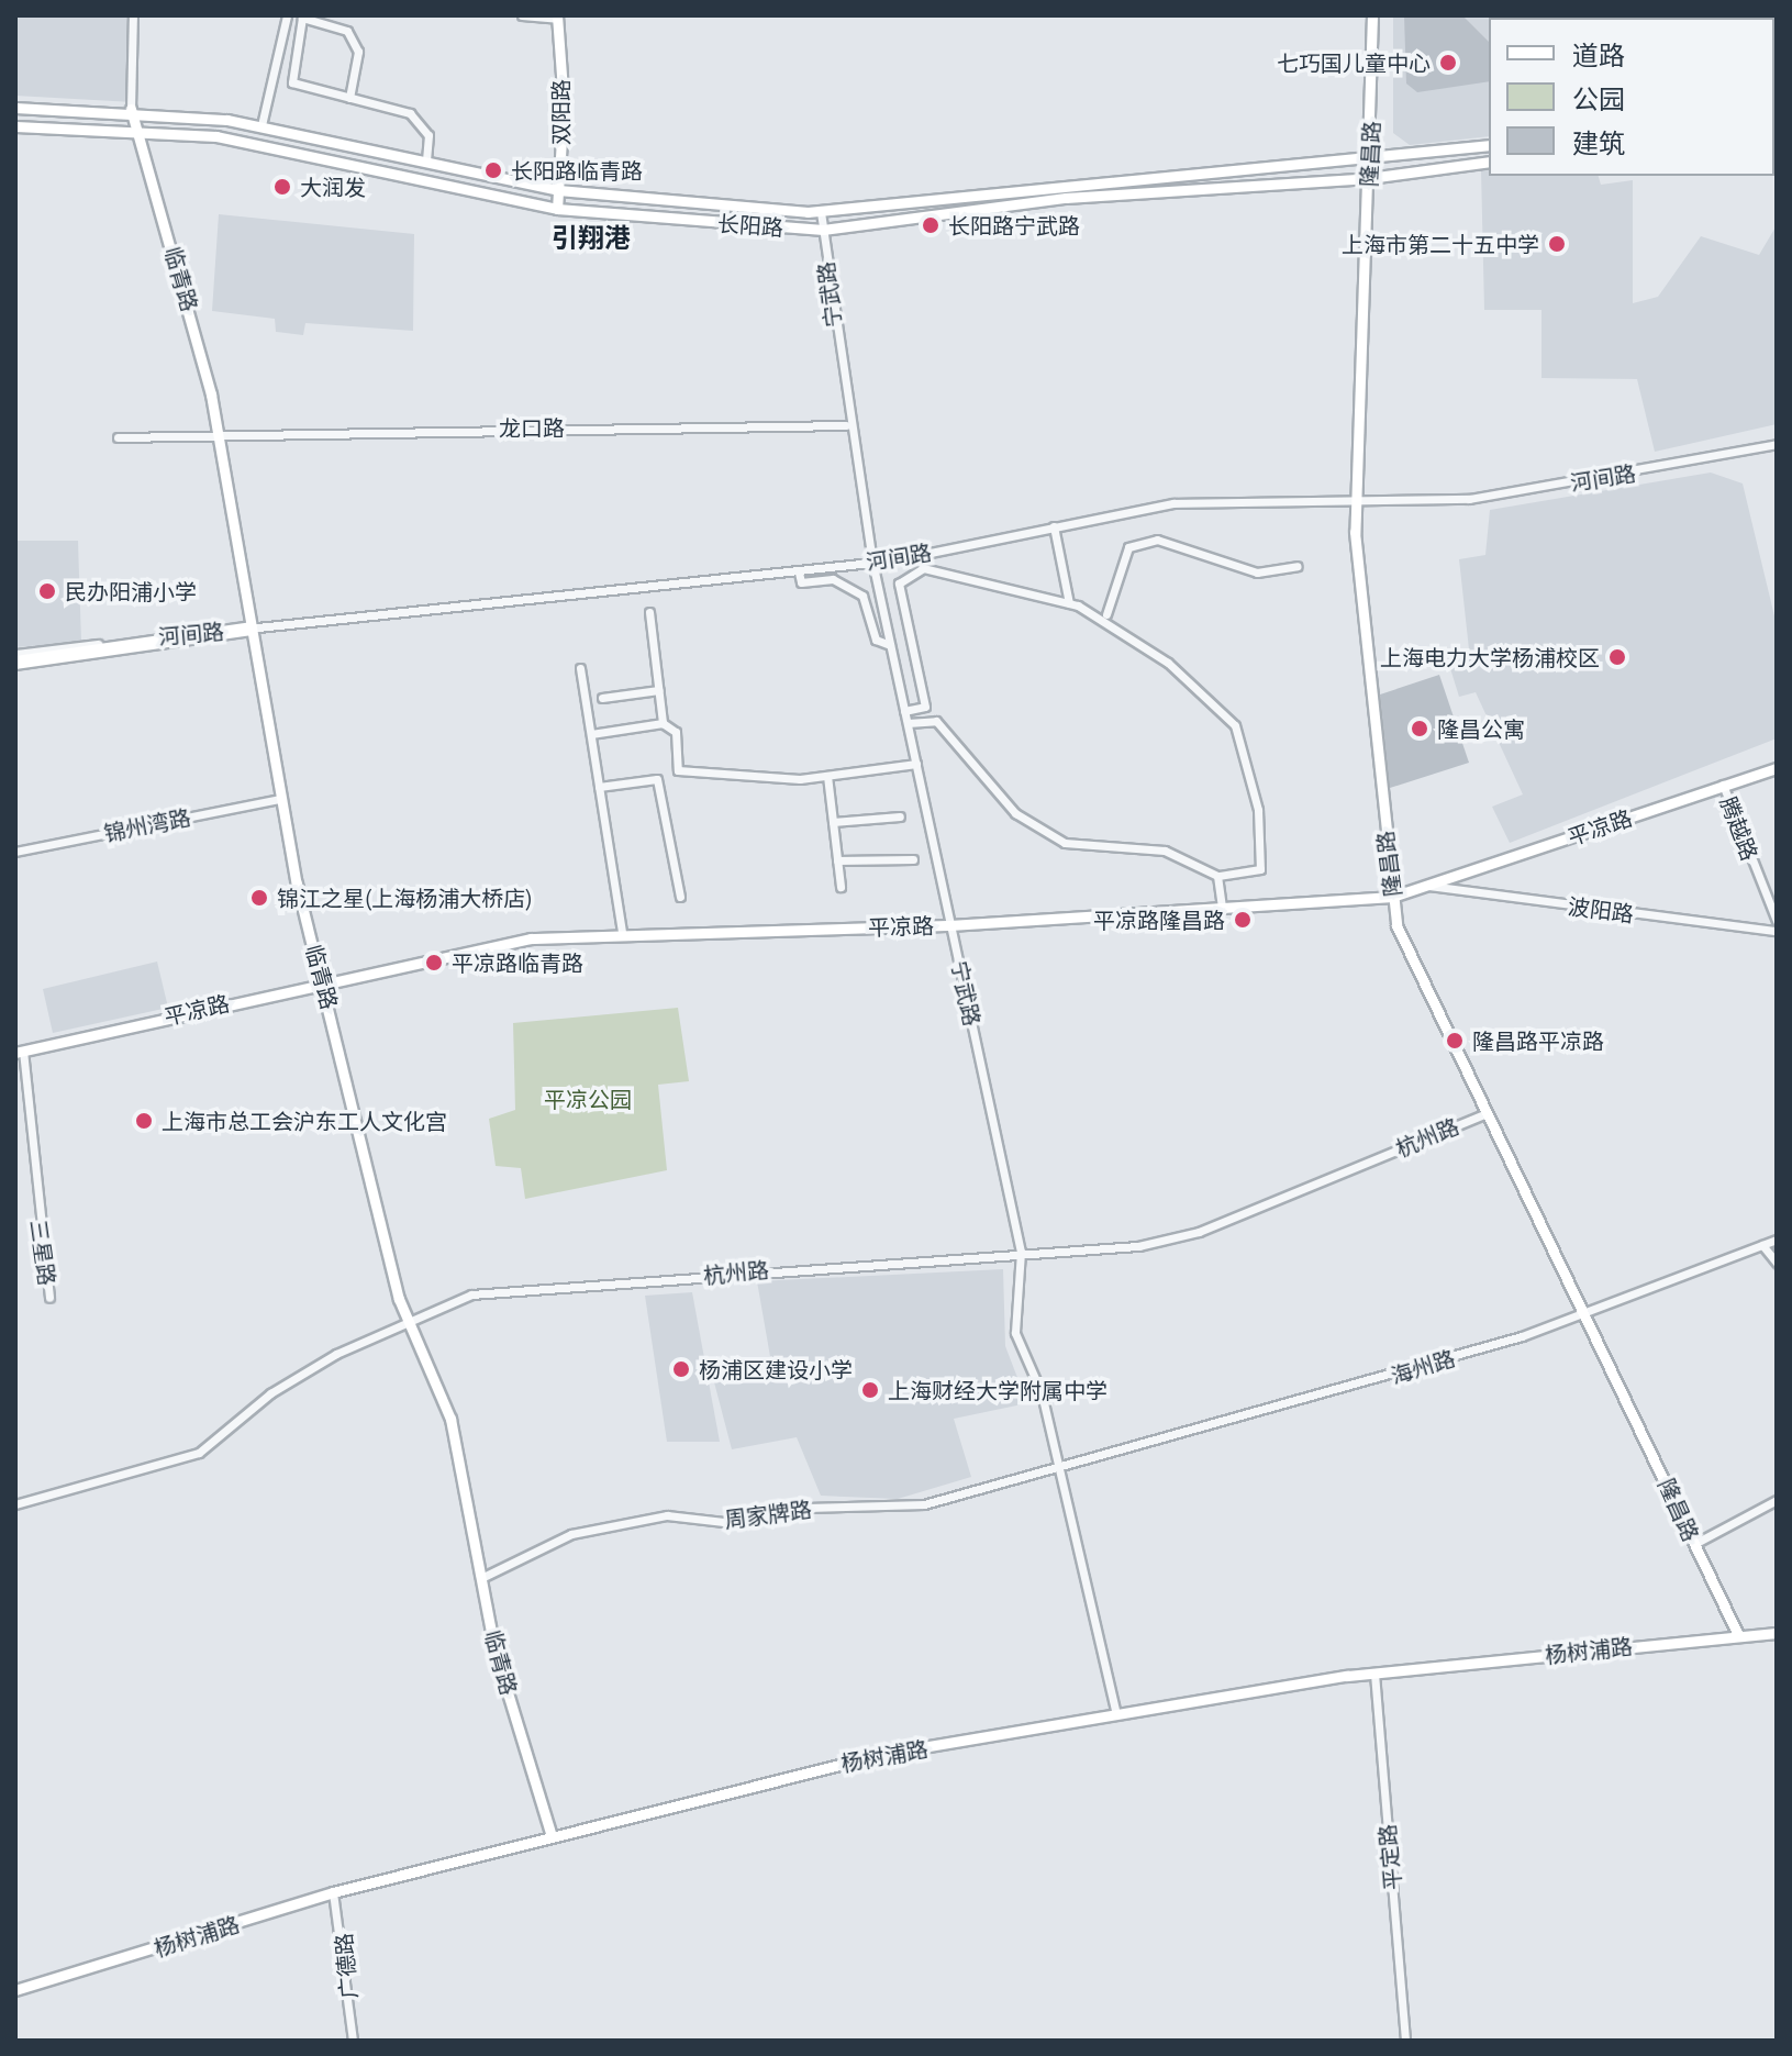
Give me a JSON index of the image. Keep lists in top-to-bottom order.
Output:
{
  "streets": {
    "main road": [
      "双阳路",
      "隆昌路",
      "长阳路",
      "临青路",
      "平凉路",
      "杨树浦路"
    ],
    "street": [
      "宁武路",
      "龙口路",
      "河间路",
      "锦州湾路",
      "腾越路",
      "波阳路",
      "杭州路",
      "三星路",
      "海州路",
      "周家牌路",
      "平定路",
      "广德路"
    ]
  },
  "crossings": [
    ["双阳路", "长阳路"],
    ["隆昌路", "长阳路"],
    ["隆昌路", "河间路"],
    ["隆昌路", "平凉路"],
    ["隆昌路", "杭州路"],
    ["隆昌路", "海州路"],
    ["隆昌路", "杨树浦路"],
    ["长阳路", "临青路"],
    ["长阳路", "宁武路"],
    ["临青路", "龙口路"],
    ["临青路", "河间路"],
    ["临青路", "锦州湾路"],
    ["临青路", "平凉路"],
    ["临青路", "杭州路"],
    ["临青路", "周家牌路"],
    ["临青路", "杨树浦路"],
    ["宁武路", "龙口路"],
    ["宁武路", "河间路"],
    ["宁武路", "平凉路"],
    ["宁武路", "杭州路"],
    ["宁武路", "海州路"],
    ["宁武路", "周家牌路"],
    ["宁武路", "杨树浦路"],
    ["平凉路", "腾越路"],
    ["平凉路", "波阳路"],
    ["平凉路", "三星路"],
    ["海州路", "周家牌路"],
    ["杨树浦路", "平定路"],
    ["杨树浦路", "广德路"]
  ],
  "districts": ["引翔港"],
  "parks": ["平凉公园"],
  "places": [
    "七巧国儿童中心",
    "长阳路临青路",
    "大润发",
    "长阳路宁武路",
    "上海市第二十五中学",
    "民办阳浦小学",
    "上海电力大学杨浦校区",
    "隆昌公寓",
    "锦江之星(上海杨浦大桥店)",
    "平凉路隆昌路",
    "平凉路临青路",
    "隆昌路平凉路",
    "上海市总工会沪东工人文化宫",
    "杨浦区建设小学",
    "上海财经大学附属中学"
  ],
  "legend": ["道路", "公园", "建筑"]
}
